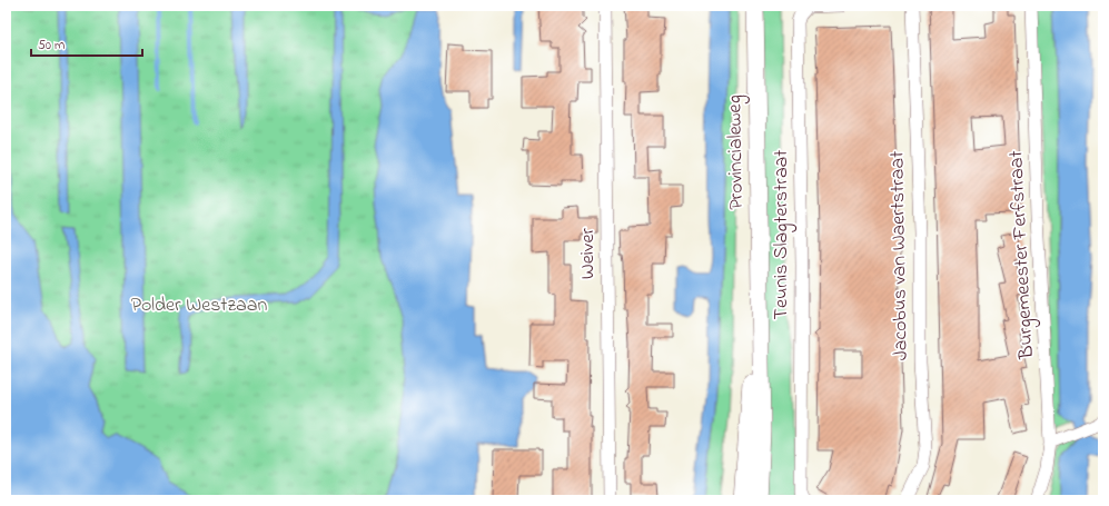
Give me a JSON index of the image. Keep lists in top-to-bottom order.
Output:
{
  "streets": {
    "main road": ["Provincialeweg"],
    "street": [
      "Teunis Slagterstraat",
      "Weiver",
      "Burgemeester Ferfstraat",
      "Jacobus van Waertstraat"
    ]
  },
  "parks": ["Polder Westzaan"],
  "scale_bar": "50 m"
}
